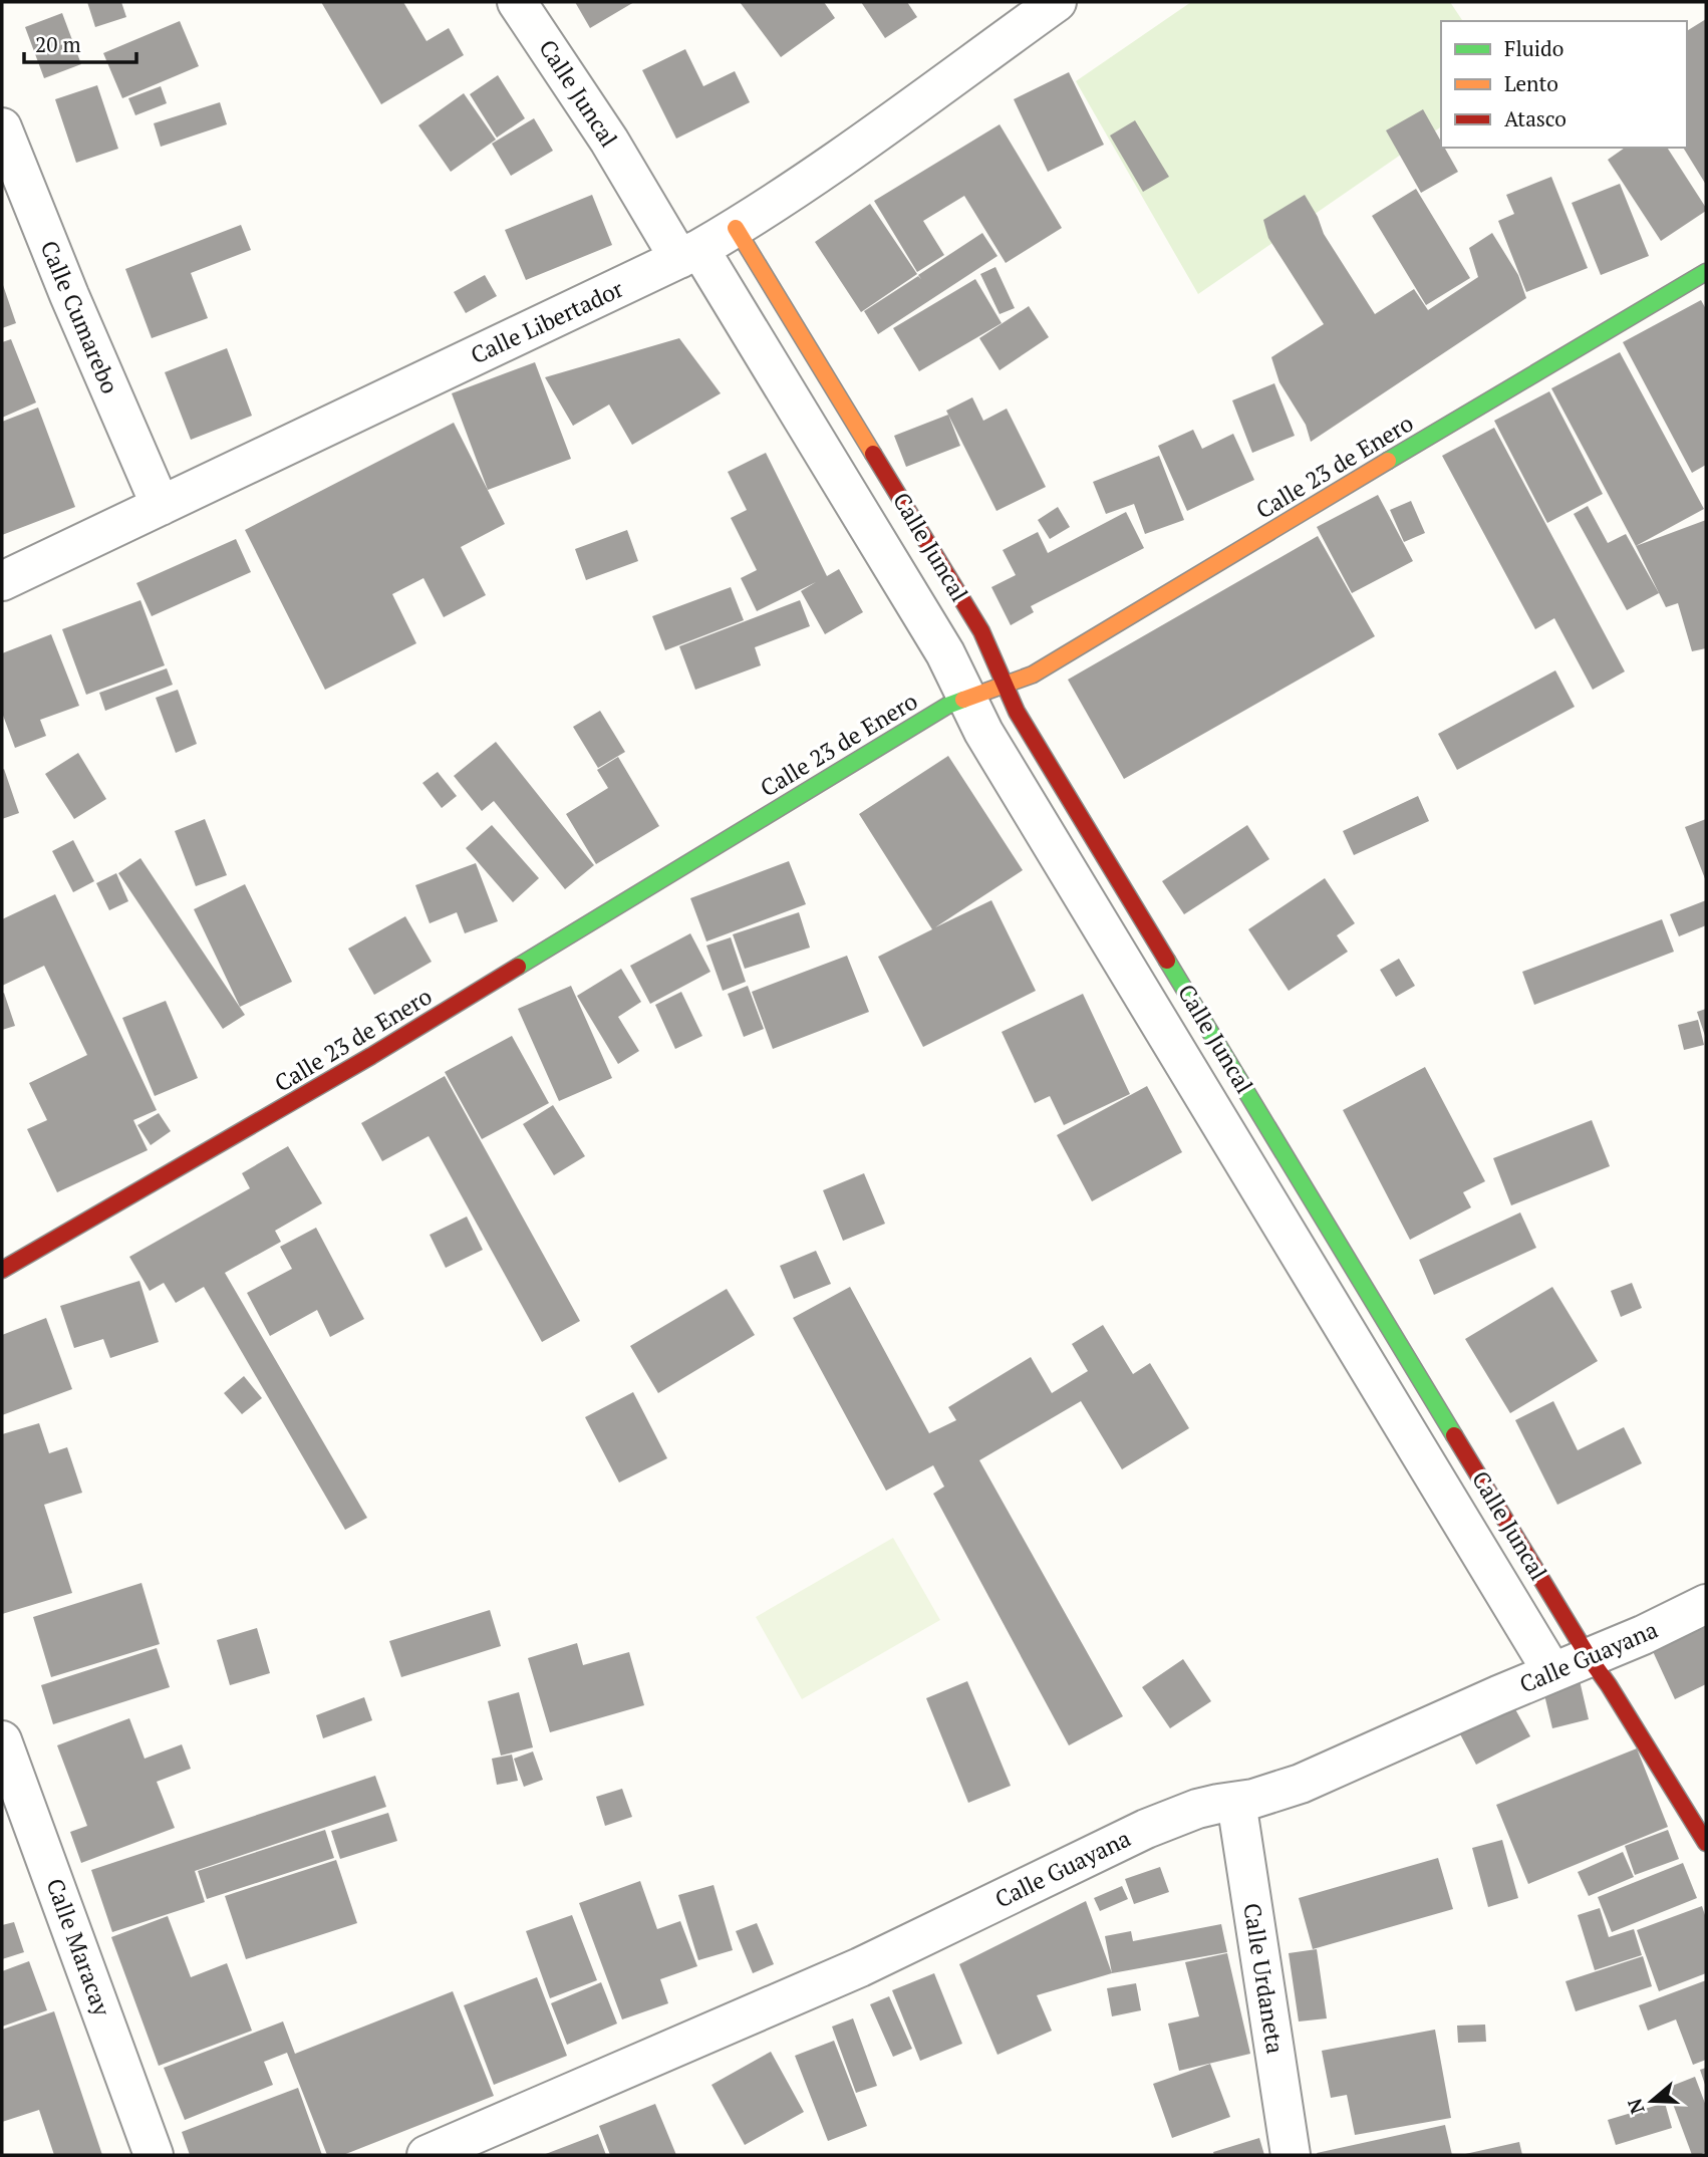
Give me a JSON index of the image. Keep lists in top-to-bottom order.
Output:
{
  "streets": {
    "street": [
      "Calle Juncal",
      "Calle Cumarebo",
      "Calle Libertador",
      "Calle 23 de Enero",
      "Calle Guayana",
      "Calle Maracay",
      "Calle Urdaneta"
    ]
  },
  "crossings": [
    ["Calle Juncal", "Calle Libertador"],
    ["Calle Juncal", "Calle 23 de Enero"],
    ["Calle Juncal", "Calle Guayana"],
    ["Calle Cumarebo", "Calle Libertador"],
    ["Calle Guayana", "Calle Urdaneta"]
  ],
  "legend": ["Fluido", "Lento", "Atasco"],
  "scale_bar": "20 m",
  "north": "left"
}
